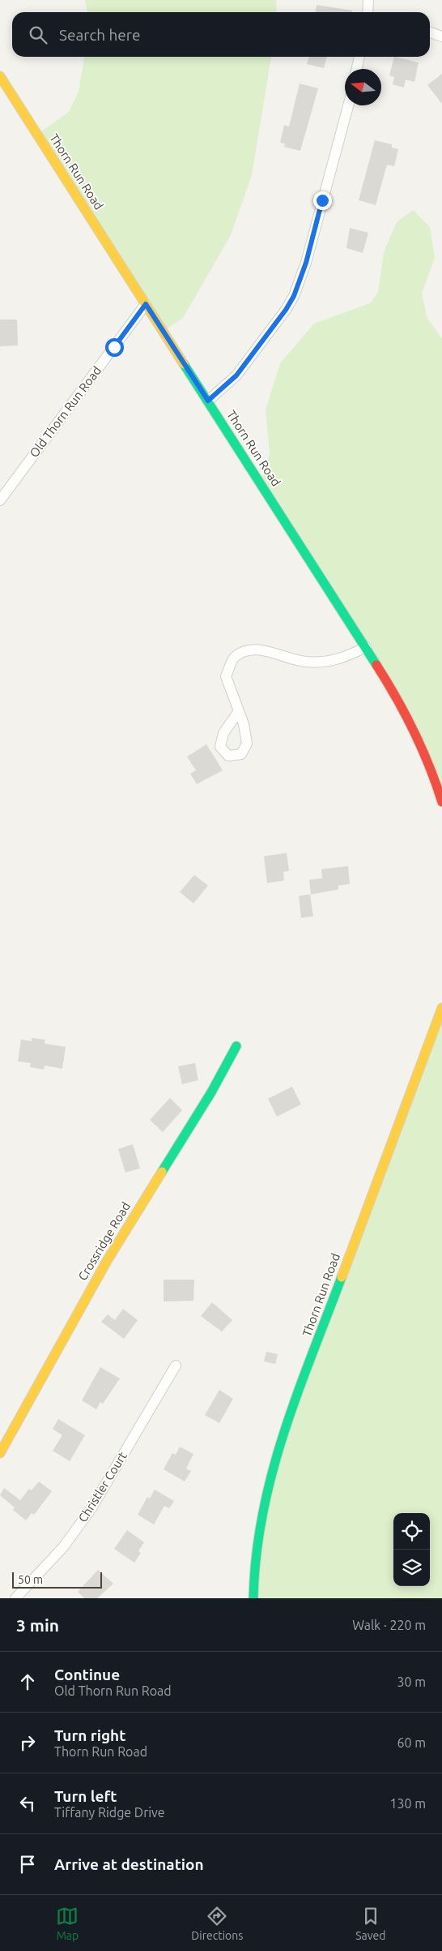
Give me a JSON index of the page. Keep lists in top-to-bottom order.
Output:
{
  "streets": {
    "street": [
      "Thorn Run Road",
      "Old Thorn Run Road",
      "Crossridge Road",
      "Christler Court"
    ]
  },
  "crossings": [
    ["Thorn Run Road", "Old Thorn Run Road"]
  ],
  "scale_bar": "50 m",
  "north": "left",
  "page": {
    "search": "Search here",
    "scale": "50 m",
    "heading": ["3 min", "Walk · 220 m"],
    "list": [
      ["Continue", "Old Thorn Run Road", "30 m"],
      ["Turn right", "Thorn Run Road", "60 m"],
      ["Turn left", "Tiffany Ridge Drive", "130 m"],
      "Arrive at destination"
    ],
    "nav": ["Map", "Directions", "Saved"]
  }
}
